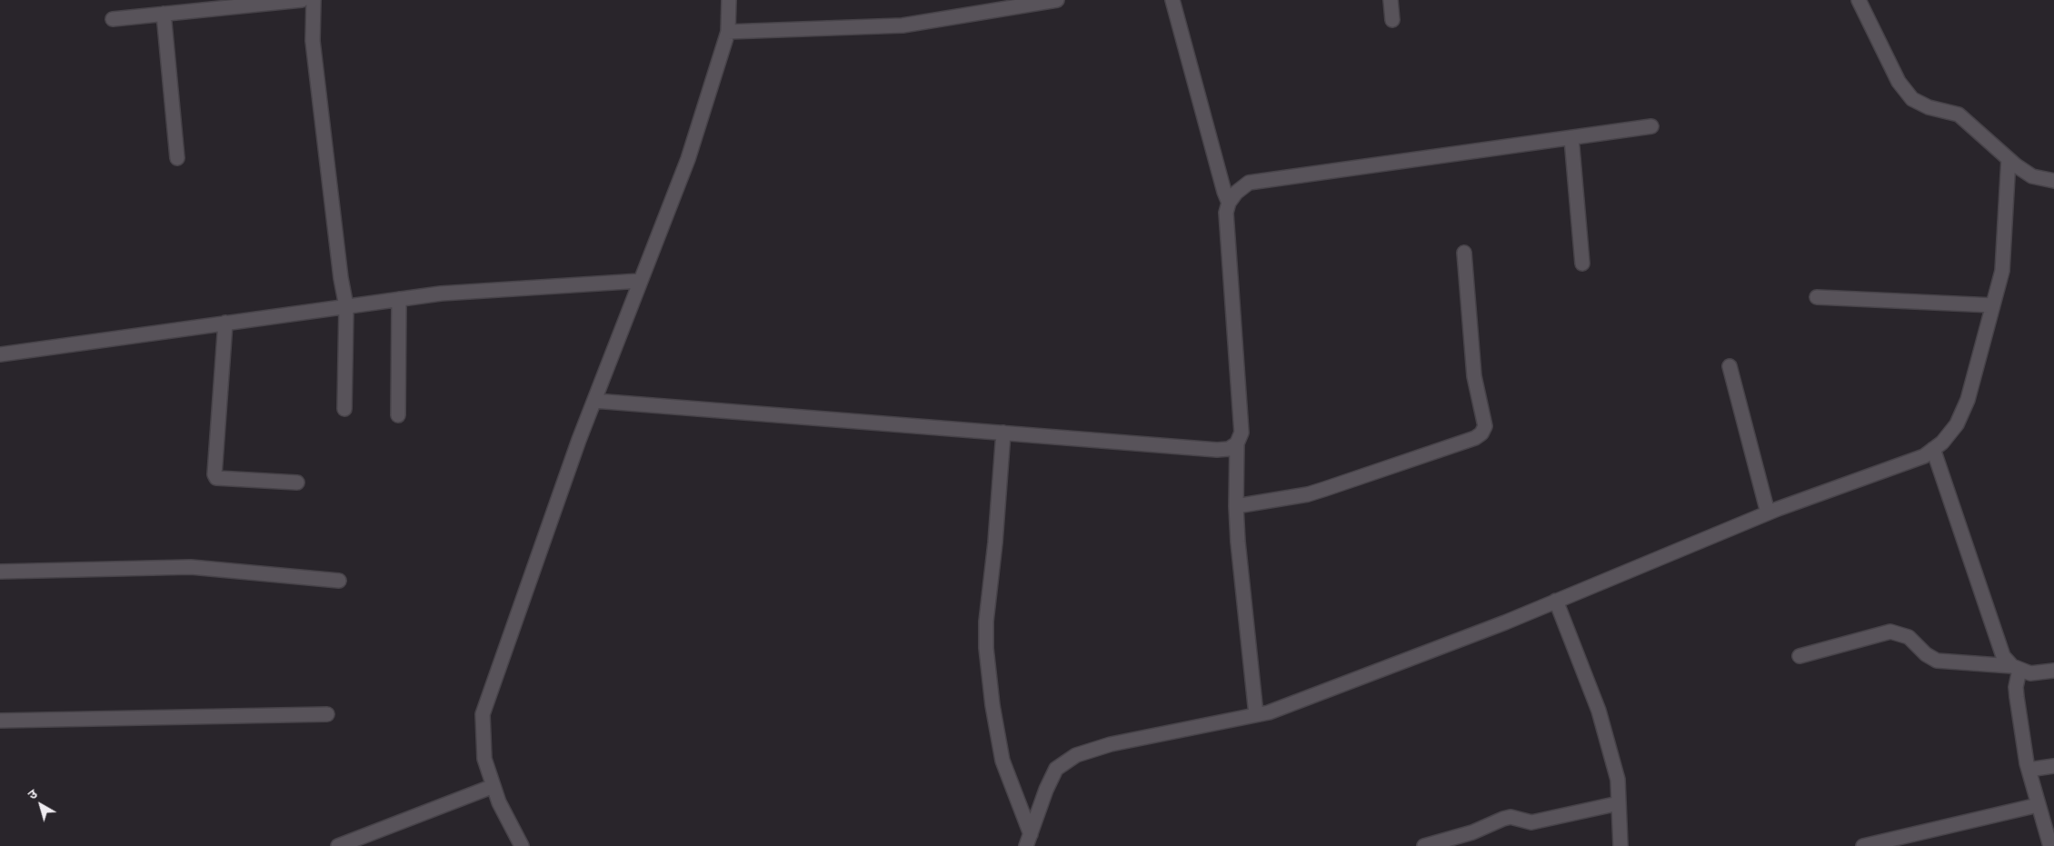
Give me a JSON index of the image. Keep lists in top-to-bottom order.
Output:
{
  "north": "top left"
}
